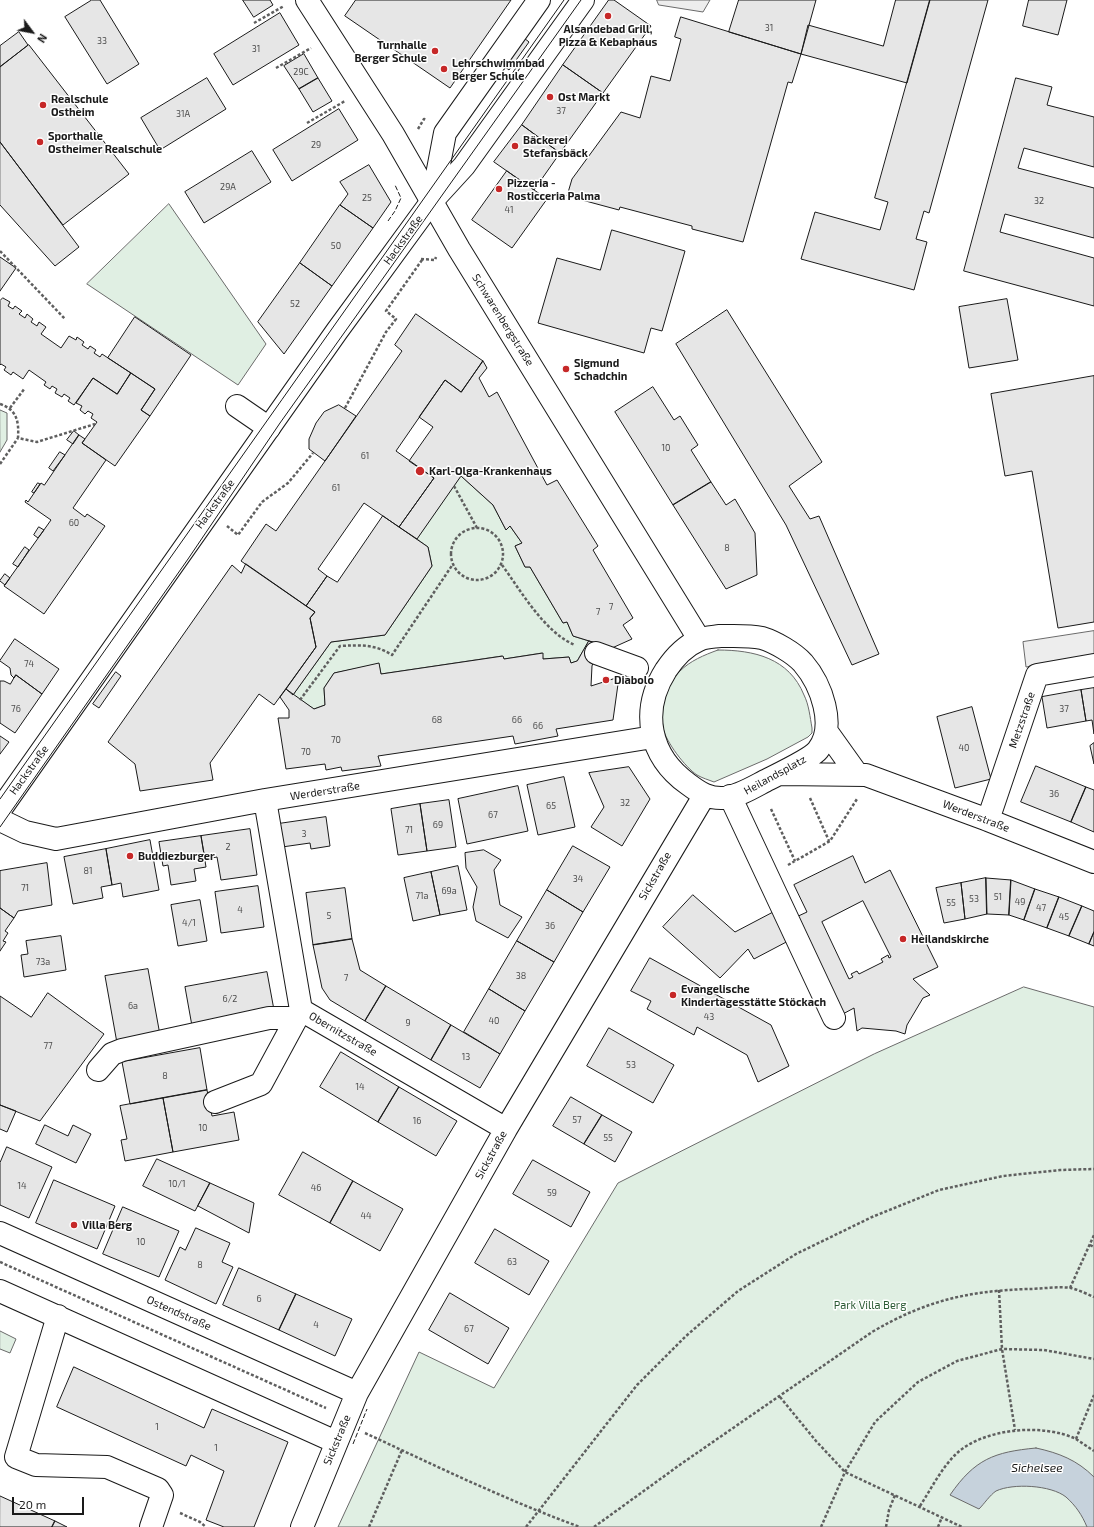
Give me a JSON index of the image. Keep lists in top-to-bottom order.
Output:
{
  "streets": {
    "street": [
      "Hackstraße",
      "Schwarenbergstraße",
      "Metzstraße",
      "Heilandsplatz",
      "Werderstraße",
      "Sickstraße",
      "Obernitzstraße",
      "Ostendstraße"
    ]
  },
  "crossings": [
    ["Hackstraße", "Schwarenbergstraße"],
    ["Metzstraße", "Werderstraße"],
    ["Heilandsplatz", "Werderstraße"],
    ["Heilandsplatz", "Sickstraße"],
    ["Werderstraße", "Obernitzstraße"],
    ["Sickstraße", "Obernitzstraße"],
    ["Sickstraße", "Ostendstraße"]
  ],
  "water": ["Sichelsee"],
  "parks": ["Park Villa Berg"],
  "places": [
    "Alsandebad Grill, Pizza & Kebaphaus",
    "Turnhalle Berger Schule",
    "Lehrschwimmbad Berger Schule",
    "Ost Markt",
    "Realschule Ostheim",
    "Sporthalle Ostheimer Realschule",
    "Bäckerei Stefansbäck",
    "Pizzeria - Rosticceria Palma",
    "Sigmund Schadchin",
    "Karl-Olga-Krankenhaus",
    "Diabolo",
    "Buddiezburger",
    "Heilandskirche",
    "Evangelische Kindertagesstätte Stöckach",
    "Villa Berg"
  ],
  "house_numbers": [
    "31",
    "33",
    "31",
    "29C",
    "37",
    "31A",
    "29",
    "29A",
    "25",
    "32",
    "41",
    "50",
    "52",
    "10",
    "61",
    "61",
    "60",
    "8",
    "7",
    "7",
    "74",
    "76",
    "37",
    "68",
    "66",
    "66",
    "70",
    "40",
    "70",
    "36",
    "32",
    "65",
    "67",
    "69",
    "71",
    "3",
    "2",
    "81",
    "34",
    "71",
    "69a",
    "71a",
    "51",
    "53",
    "49",
    "55",
    "47",
    "4",
    "5",
    "45",
    "4/1",
    "36",
    "73a",
    "38",
    "7",
    "6/2",
    "6a",
    "43",
    "40",
    "9",
    "77",
    "13",
    "53",
    "8",
    "14",
    "57",
    "16",
    "10",
    "55",
    "10/1",
    "14",
    "46",
    "59",
    "44",
    "10",
    "63",
    "8",
    "6",
    "4",
    "67",
    "1",
    "1"
  ],
  "scale_bar": "20 m",
  "north": "bottom right"
}
